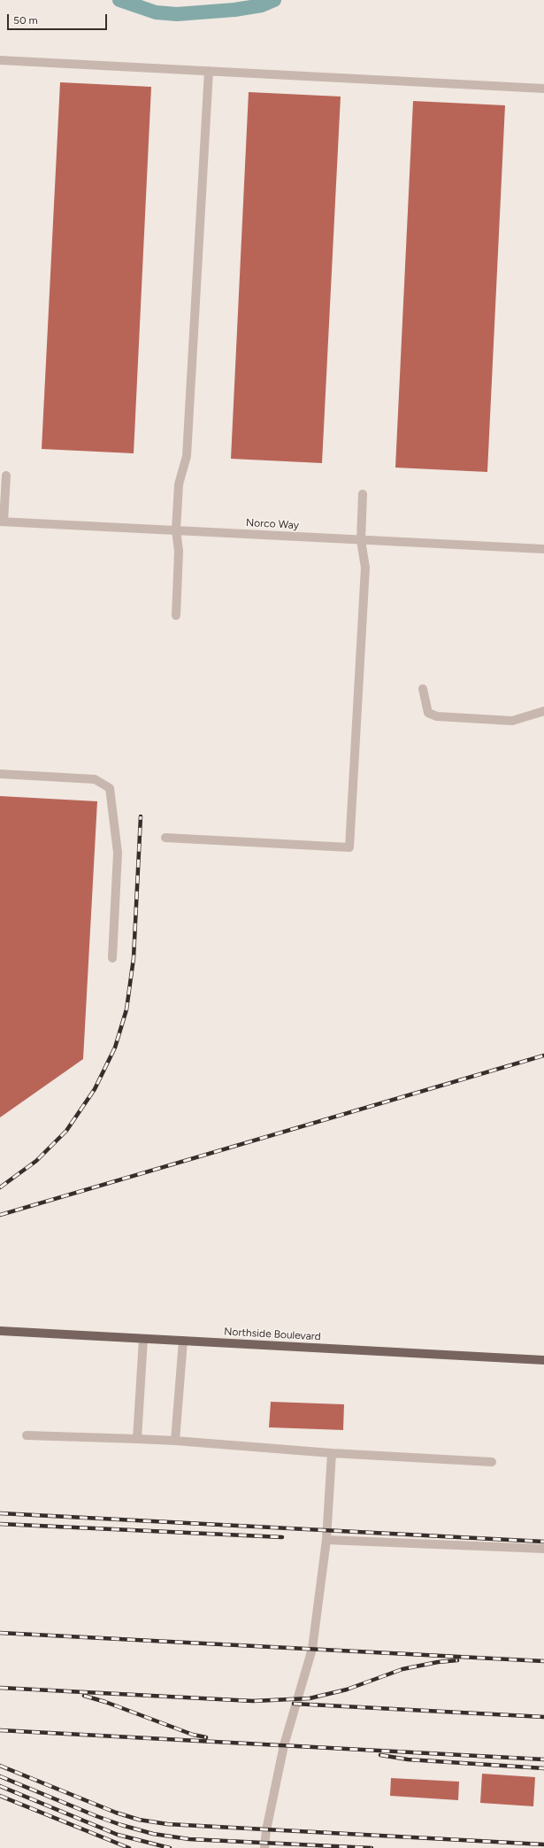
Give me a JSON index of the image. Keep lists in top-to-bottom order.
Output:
{
  "streets": {
    "main road": ["Northside Boulevard"],
    "street": ["Norco Way"]
  },
  "scale_bar": "50 m"
}
